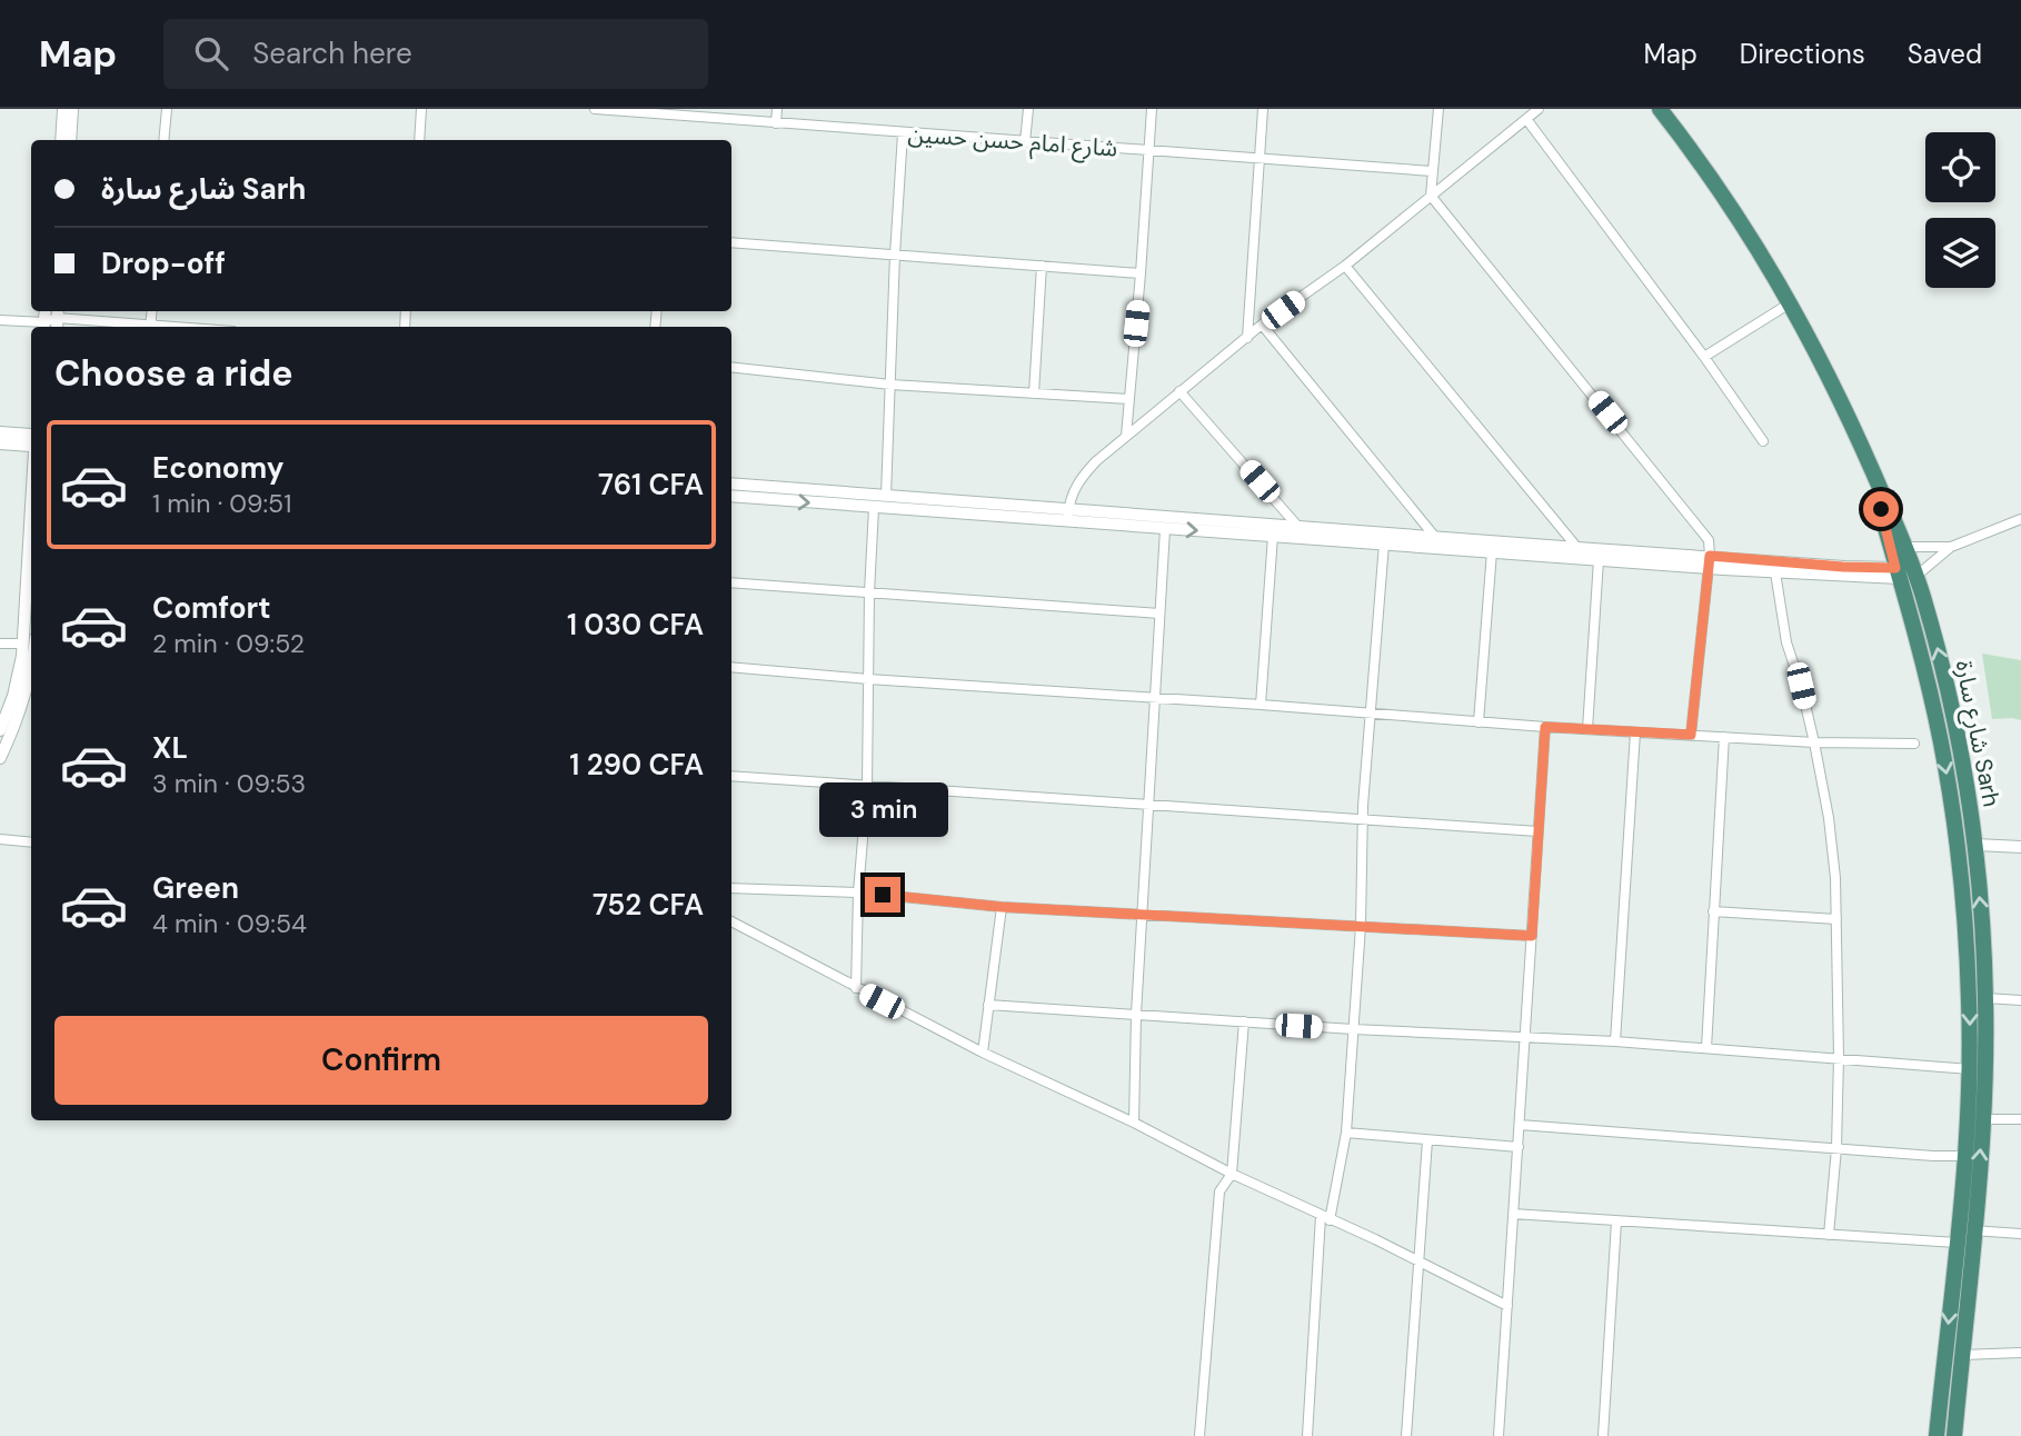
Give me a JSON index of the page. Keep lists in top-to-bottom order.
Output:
{
  "streets": {
    "highway": ["شارع سارة Sarh"],
    "street": ["شارع امام حسن حسين"]
  },
  "page": {
    "header": "Map",
    "search": "Search here",
    "nav": ["Map", "Directions", "Saved"],
    "banner": ["شارع سارة Sarh", "Drop-off"],
    "heading": "Choose a ride",
    "list": [
      {
        "name": "Economy",
        "note": "1 min · 09:51",
        "value": "761 CFA"
      },
      {
        "name": "Comfort",
        "note": "2 min · 09:52",
        "value": "1 030 CFA"
      },
      {
        "name": "XL",
        "note": "3 min · 09:53",
        "value": "1 290 CFA"
      },
      {
        "name": "Green",
        "note": "4 min · 09:54",
        "value": "752 CFA"
      }
    ],
    "bubble": "3 min",
    "buttons": "Confirm"
  }
}
